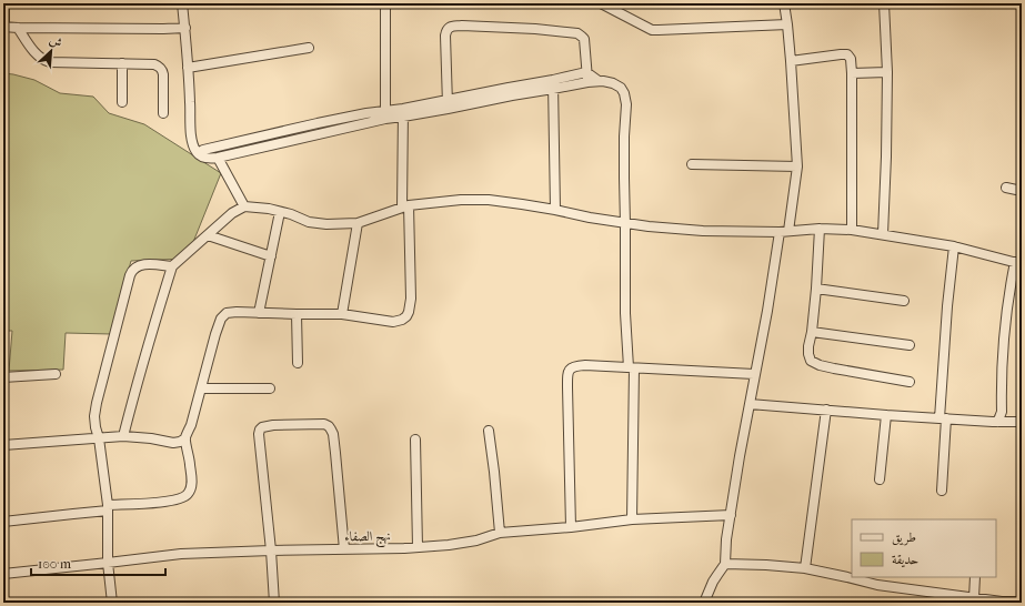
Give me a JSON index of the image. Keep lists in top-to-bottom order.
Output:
{
  "streets": {
    "street": ["نهج الصفاء"]
  },
  "legend": ["طريق", "حديقة"],
  "scale_bar": "100 m",
  "north": "top right"
}
